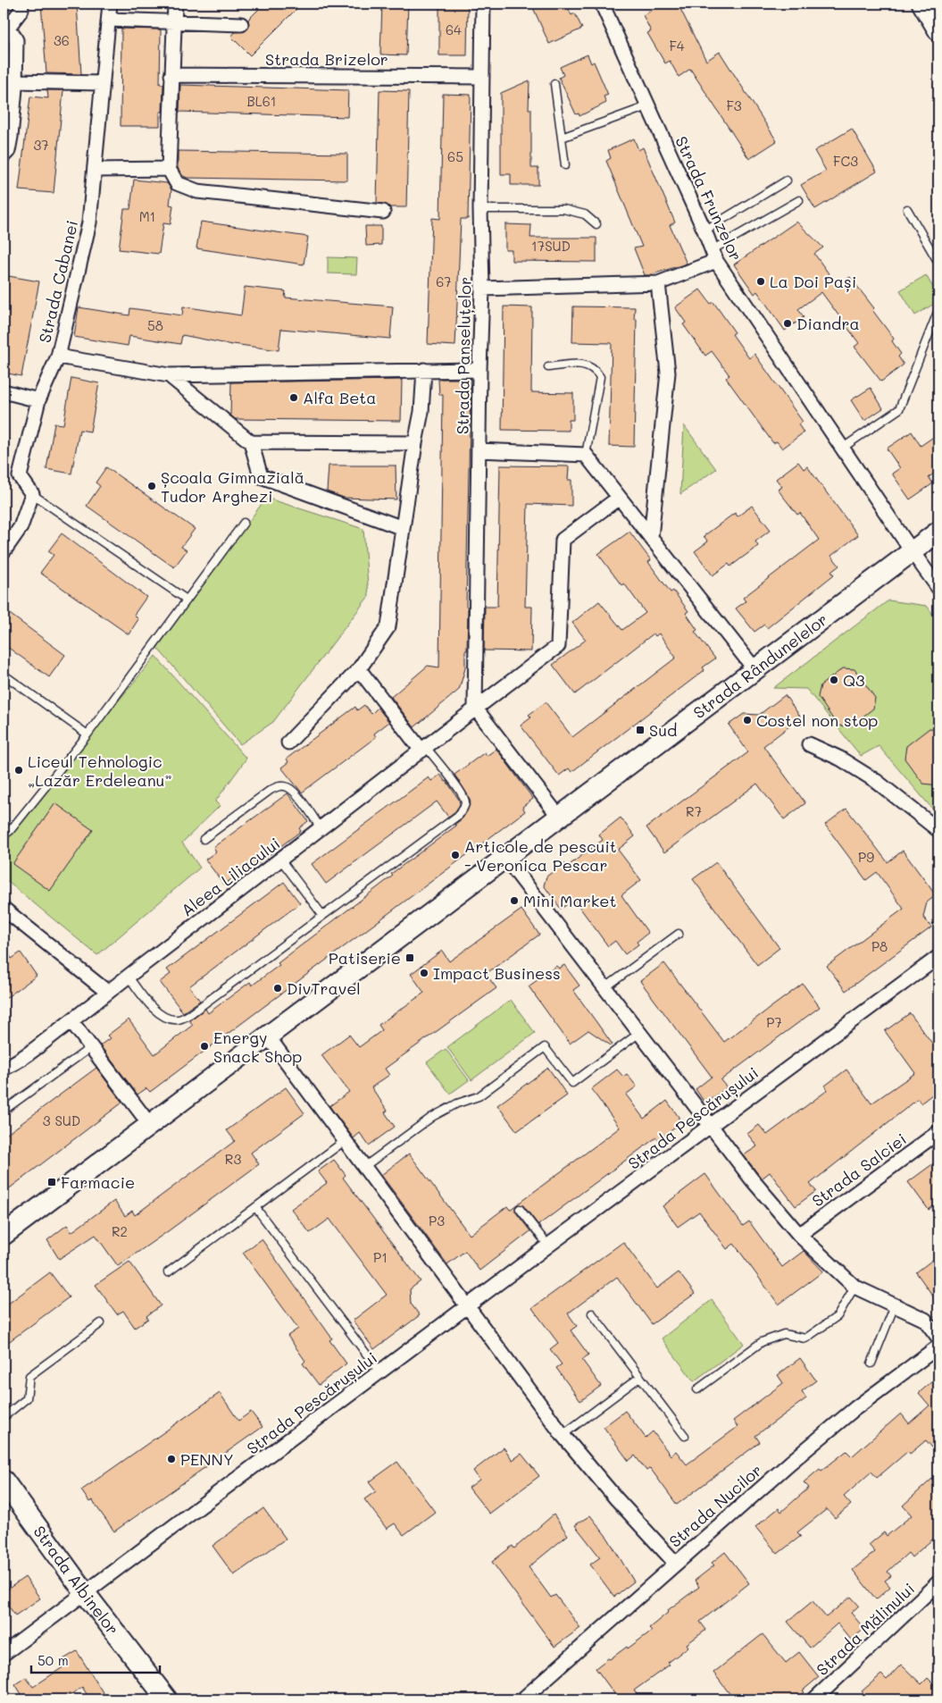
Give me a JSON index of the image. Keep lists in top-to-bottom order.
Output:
{
  "streets": {
    "street": [
      "Strada Brizelor",
      "Strada Frunzelor",
      "Strada Cabanei",
      "Strada Panseluțelor",
      "Strada Rândunelelor",
      "Aleea Liliacului",
      "Strada Pescărușului",
      "Strada Salciei",
      "Strada Nucilor",
      "Strada Albinelor",
      "Strada Mălinului"
    ]
  },
  "crossings": [
    ["Strada Brizelor", "Strada Panseluțelor"],
    ["Strada Frunzelor", "Strada Rândunelelor"],
    ["Strada Panseluțelor", "Aleea Liliacului"],
    ["Strada Pescărușului", "Strada Albinelor"]
  ],
  "places": {
    "other": [
      "La Doi Pași",
      "Diandra",
      "Alfa Beta",
      "Școala Gimnazială Tudor Arghezi",
      "Q3",
      "Costel non stop",
      "Liceul Tehnologic „Lazăr Erdeleanu”",
      "Articole de pescuit - Veronica Pescar",
      "Mini Market",
      "Impact Business",
      "DivTravel",
      "Energy Snack Shop",
      "PENNY"
    ],
    "transit": ["Sud", "Patiserie", "Farmacie"]
  },
  "house_numbers": [
    "64",
    "36",
    "F4",
    "BL61",
    "F3",
    "37",
    "65",
    "FC3",
    "M1",
    "17SUD",
    "67",
    "58",
    "R7",
    "P9",
    "P8",
    "P7",
    "3 SUD",
    "R3",
    "P3",
    "R2",
    "P1"
  ],
  "scale_bar": "50 m"
}
